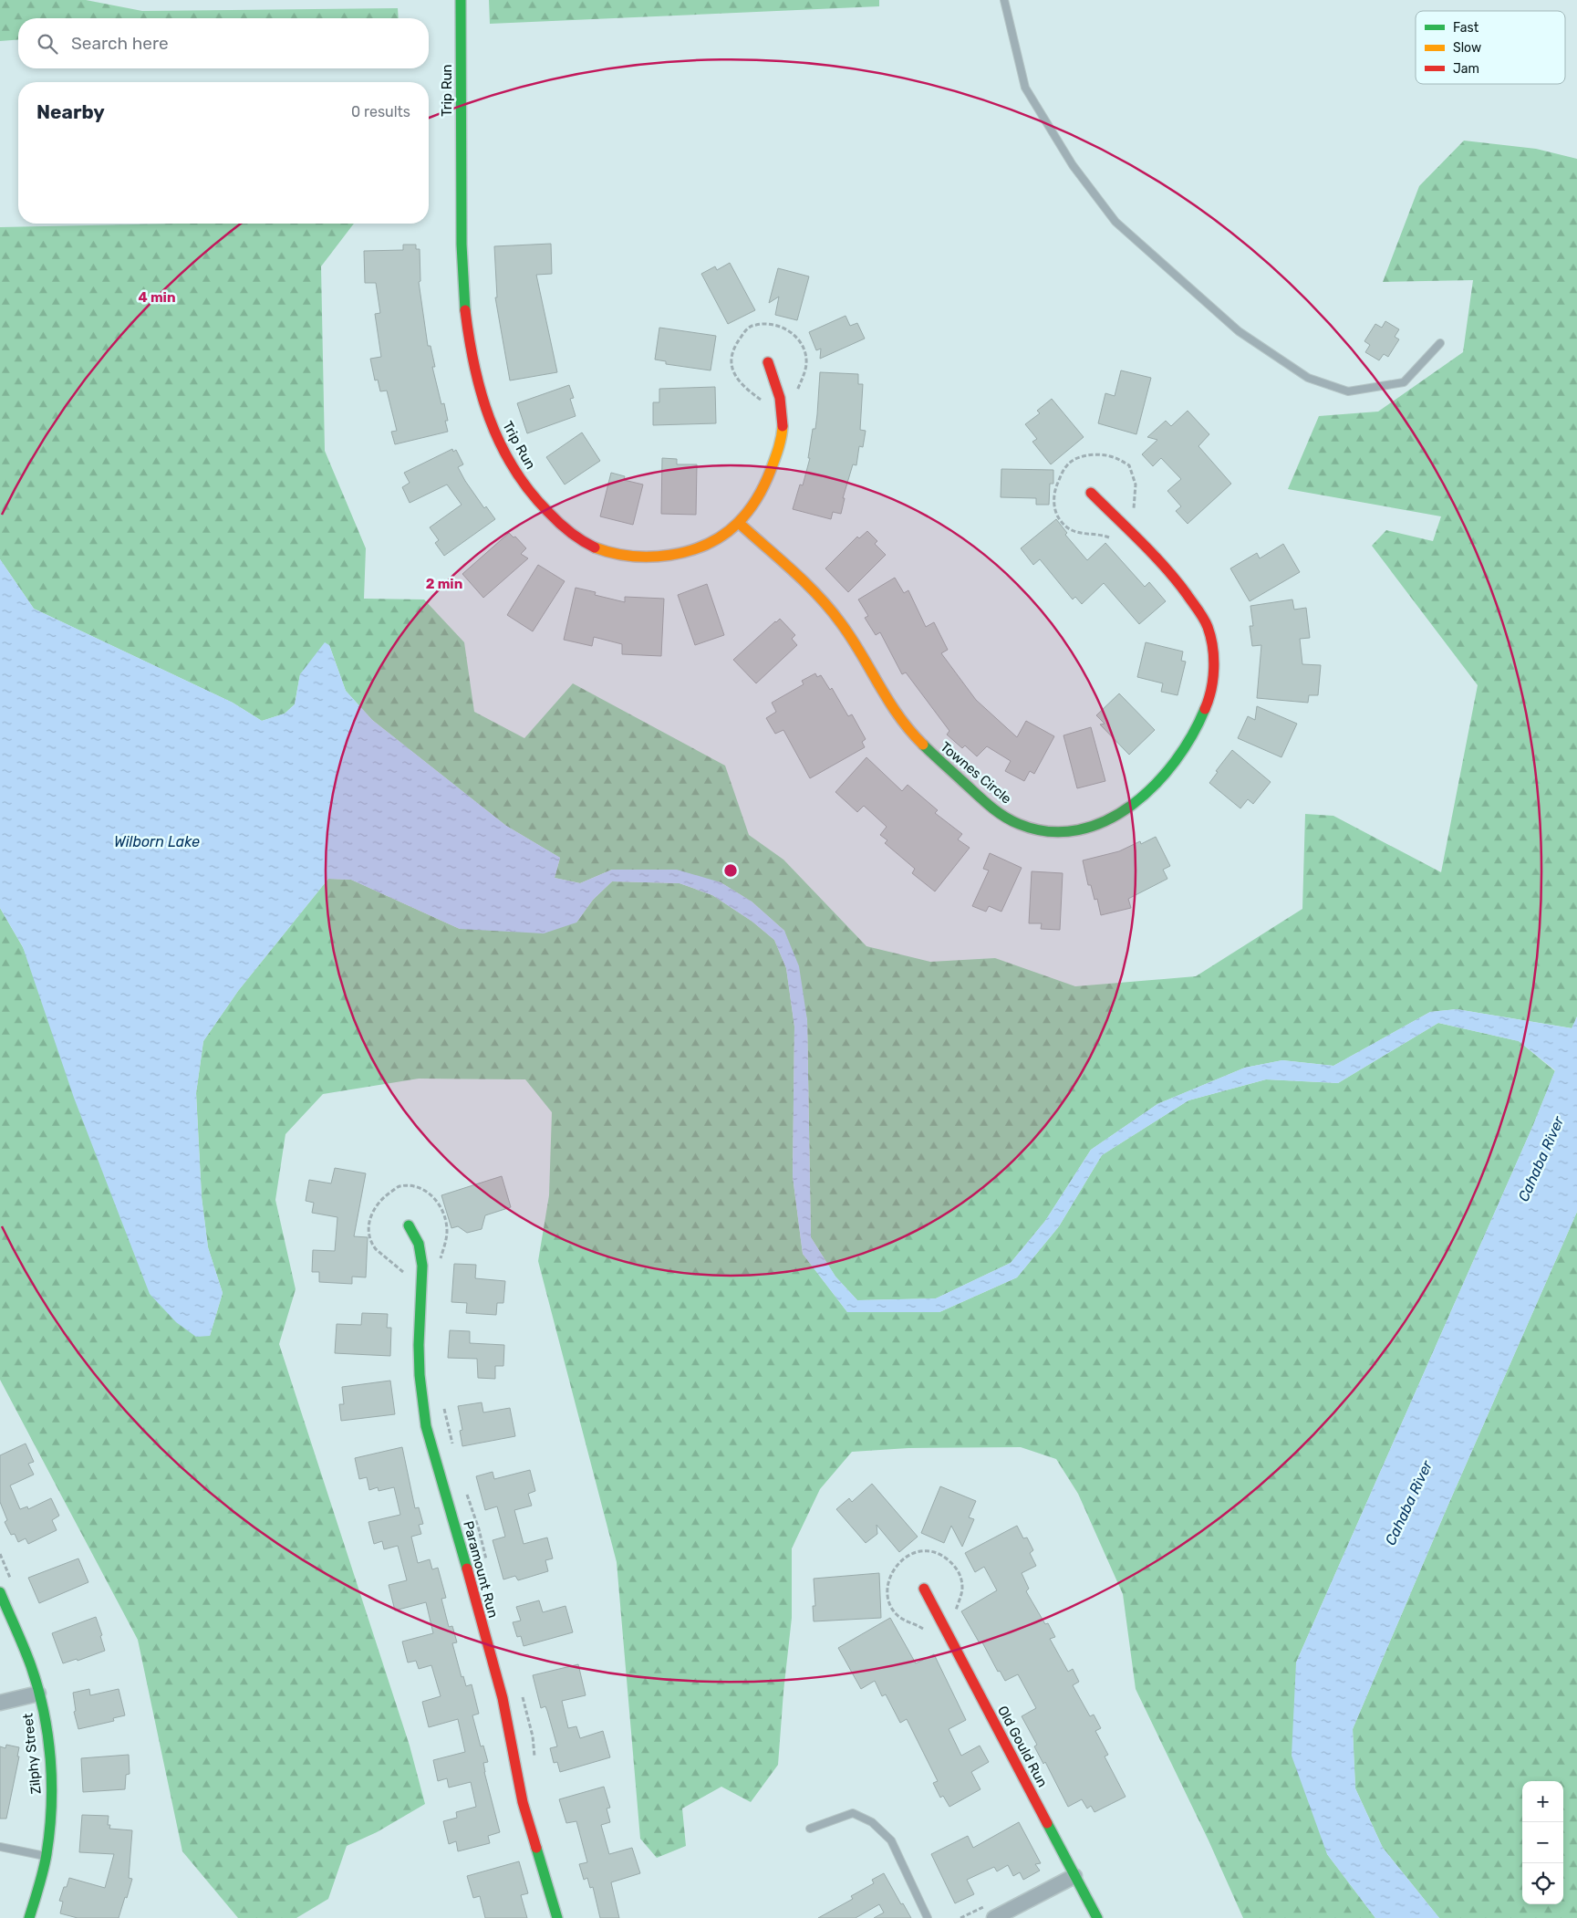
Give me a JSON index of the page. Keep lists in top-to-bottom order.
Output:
{
  "streets": {
    "street": [
      "Trip Run",
      "Townes Circle",
      "Paramount Run",
      "Old Gould Run",
      "Zilphy Street"
    ]
  },
  "crossings": [
    ["Trip Run", "Townes Circle"]
  ],
  "water": ["Wilborn Lake", "Cahaba River"],
  "legend": ["Fast", "Slow", "Jam"],
  "page": {
    "search": "Search here",
    "heading": ["Nearby", "0 results"],
    "map_buttons": ["+", "−"]
  },
  "rings": ["4 min", "2 min"]
}
